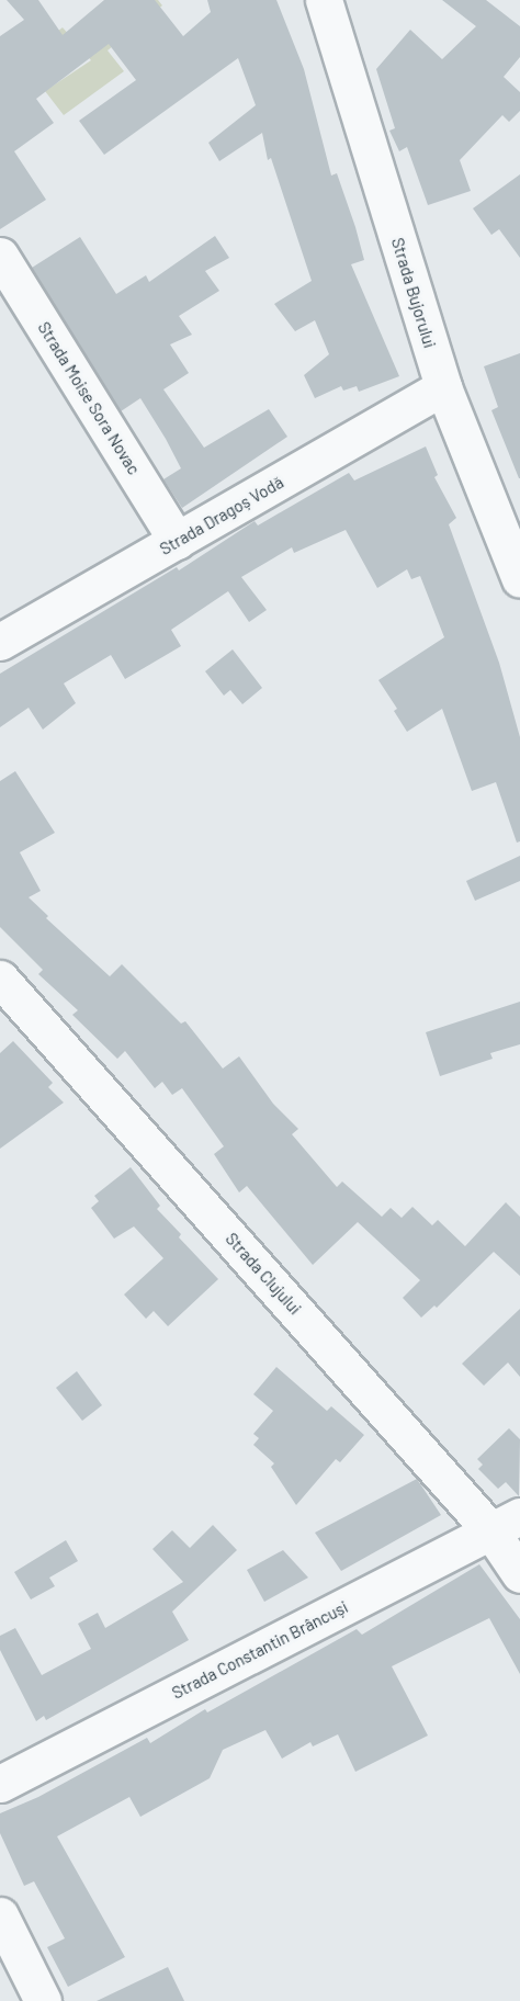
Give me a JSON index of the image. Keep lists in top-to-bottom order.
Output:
{
  "streets": {
    "street": [
      "Strada Bujorului",
      "Strada Moise Sora Novac",
      "Strada Dragoș Vodă",
      "Strada Clujului",
      "Strada Constantin Brâncuși"
    ]
  },
  "crossings": [
    ["Strada Bujorului", "Strada Dragoș Vodă"],
    ["Strada Moise Sora Novac", "Strada Dragoș Vodă"],
    ["Strada Clujului", "Strada Constantin Brâncuși"]
  ]
}
